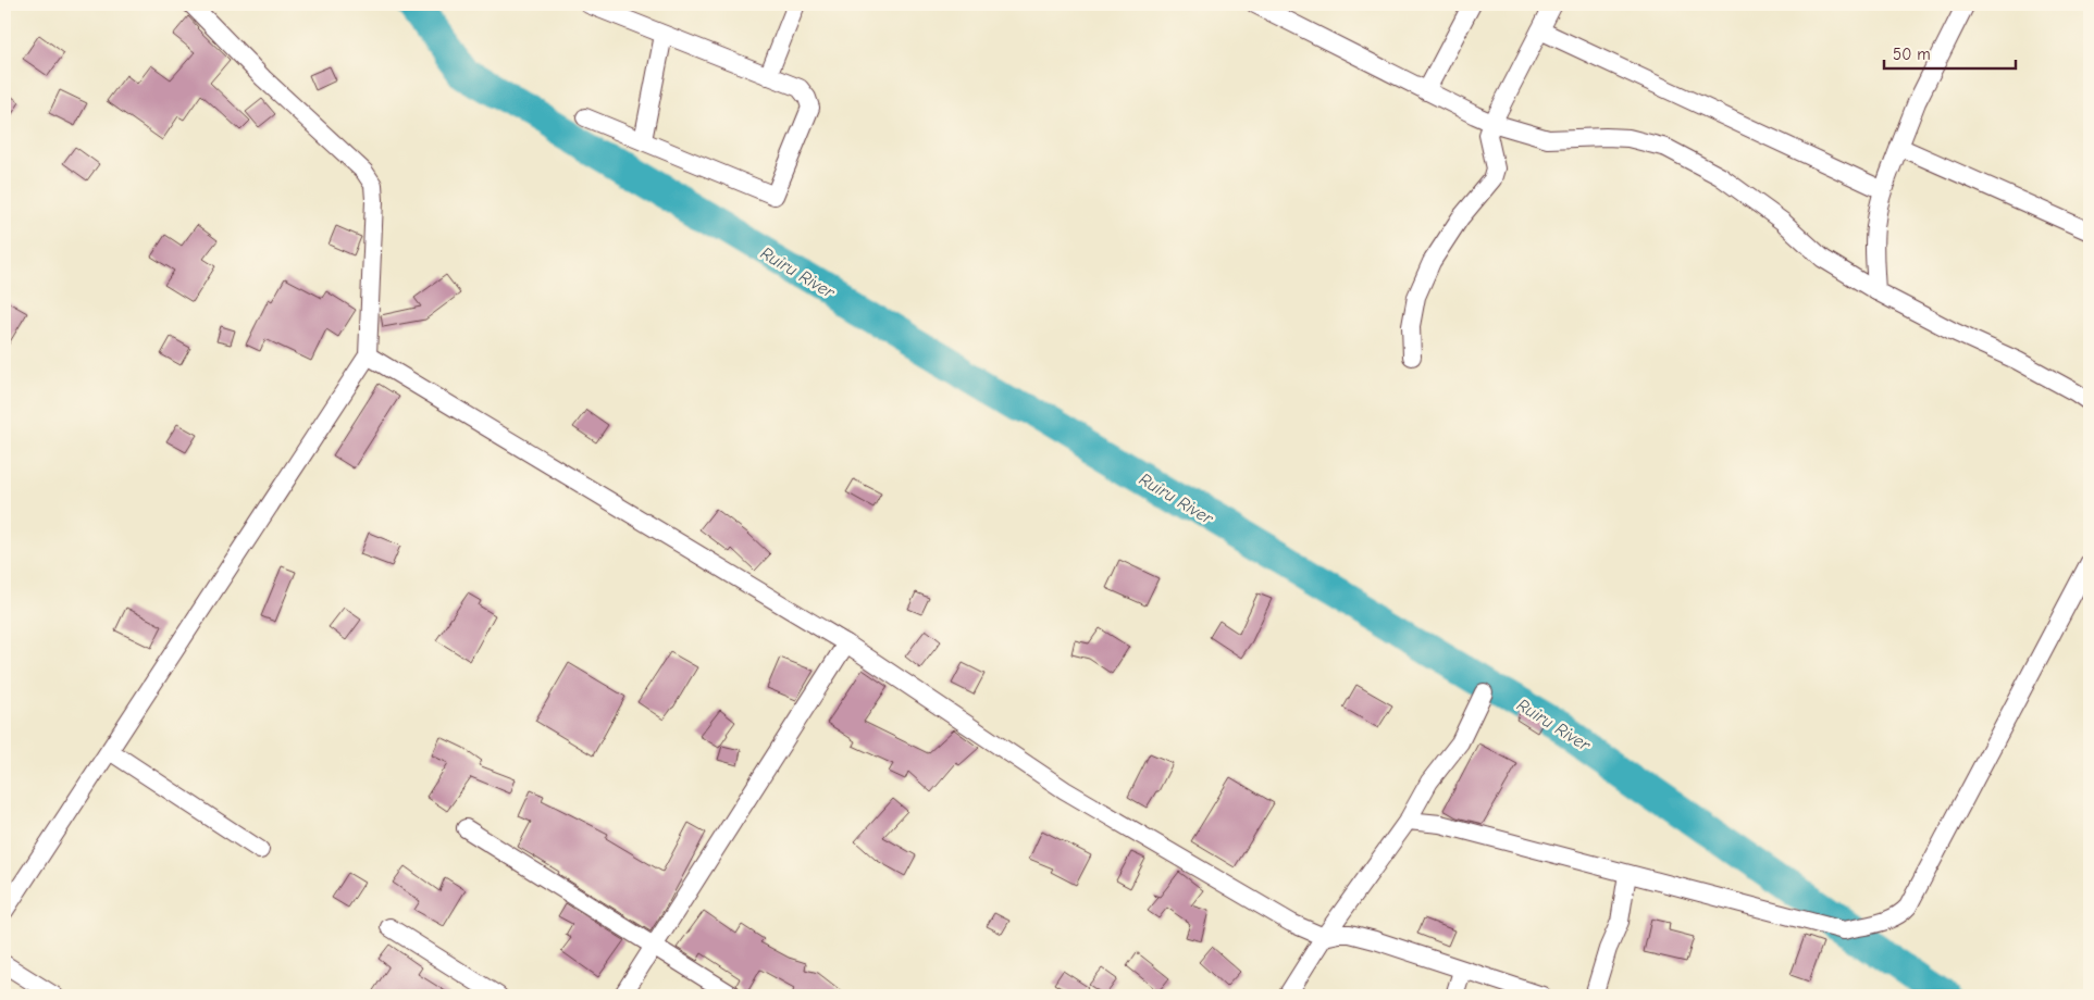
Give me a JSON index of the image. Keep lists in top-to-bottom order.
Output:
{
  "water": ["Ruiru River"],
  "scale_bar": "50 m"
}
